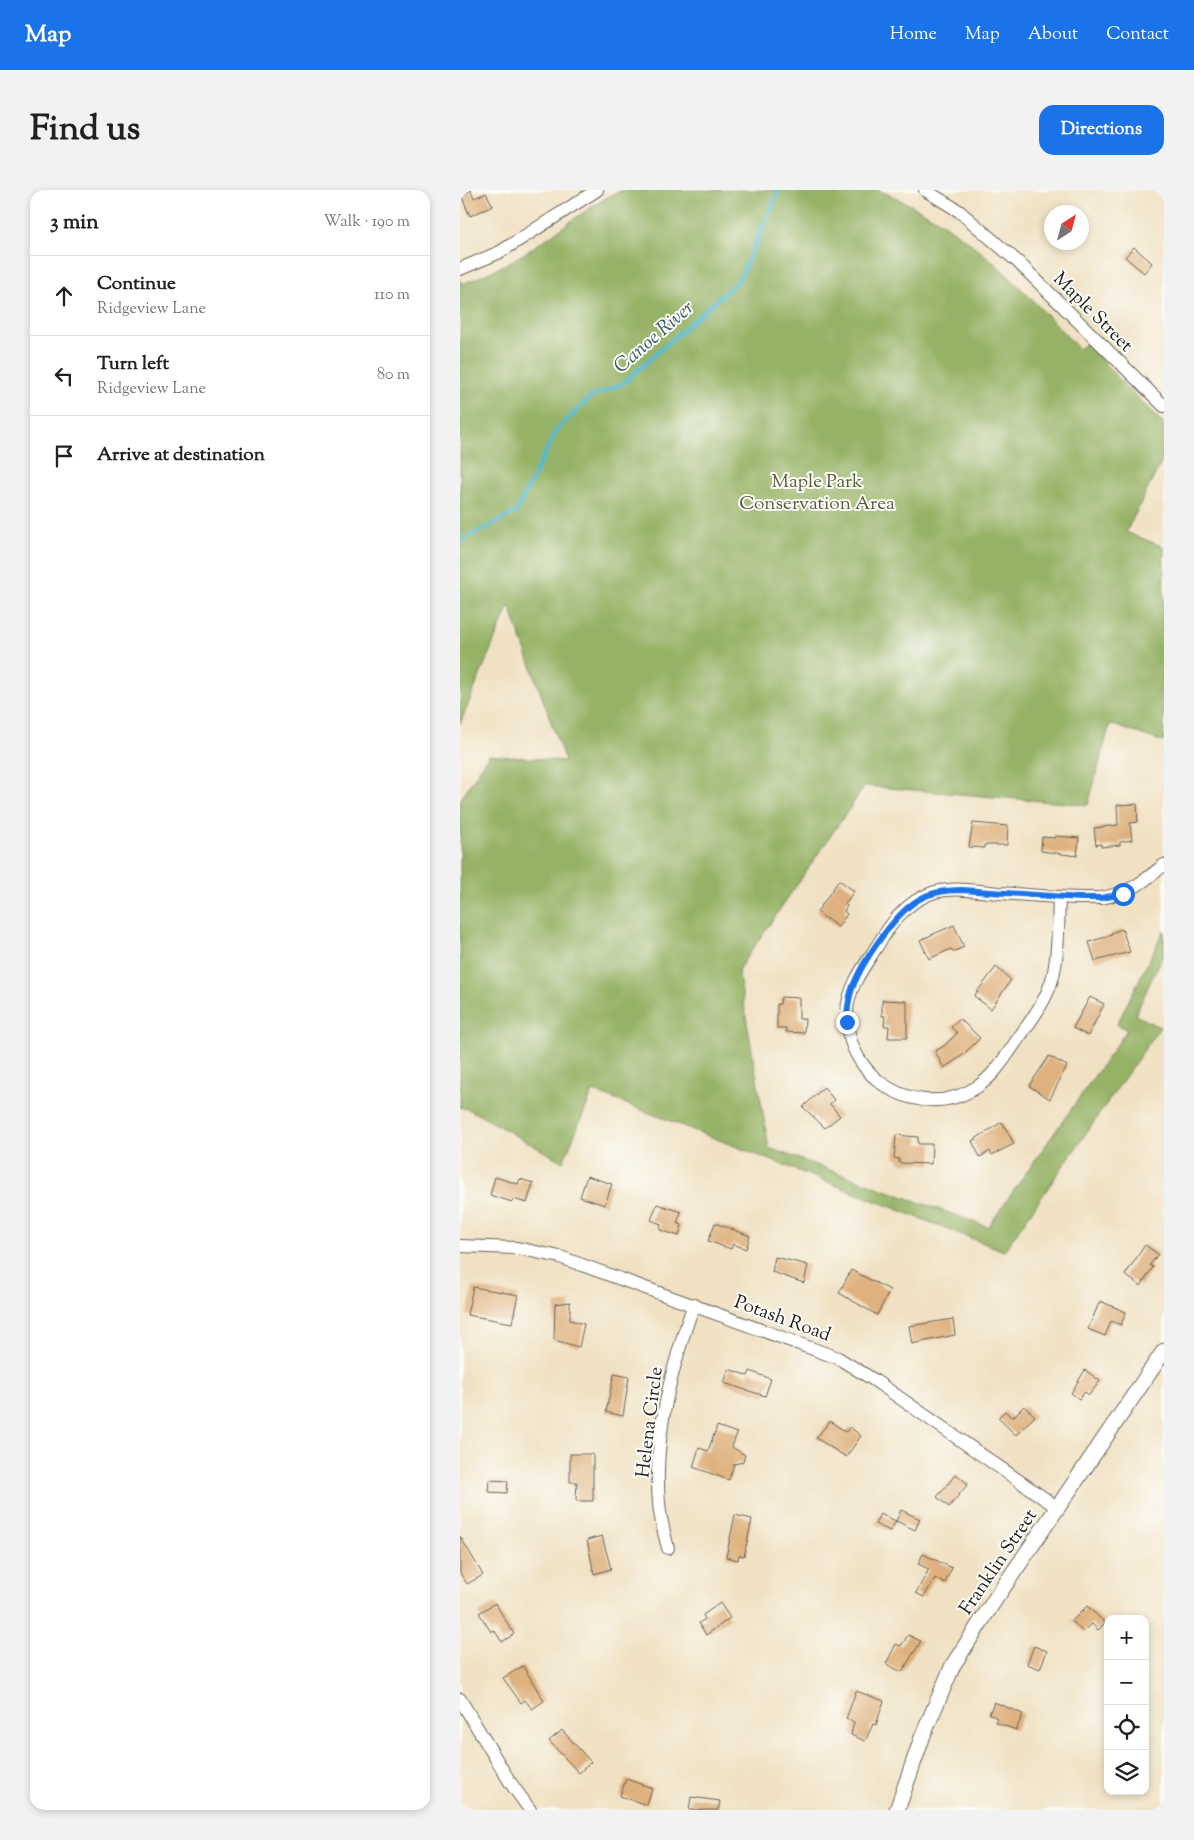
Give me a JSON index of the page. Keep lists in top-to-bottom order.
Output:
{
  "streets": {
    "street": [
      "Maple Street",
      "Potash Road",
      "Helena Circle",
      "Franklin Street"
    ]
  },
  "crossings": [
    ["Potash Road", "Helena Circle"],
    ["Potash Road", "Franklin Street"]
  ],
  "water": ["Canoe River"],
  "parks": ["Maple Park Conservation Area"],
  "north": "top right",
  "page": {
    "header": "Map",
    "nav": [
      "Home",
      "Map",
      "About",
      "Contact"
    ],
    "title": "Find us",
    "buttons": "Directions",
    "heading": ["3 min", "Walk · 190 m"],
    "list": [
      ["Continue", "Ridgeview Lane", "110 m"],
      ["Turn left", "Ridgeview Lane", "80 m"],
      "Arrive at destination"
    ],
    "map_buttons": ["+", "−"]
  }
}
